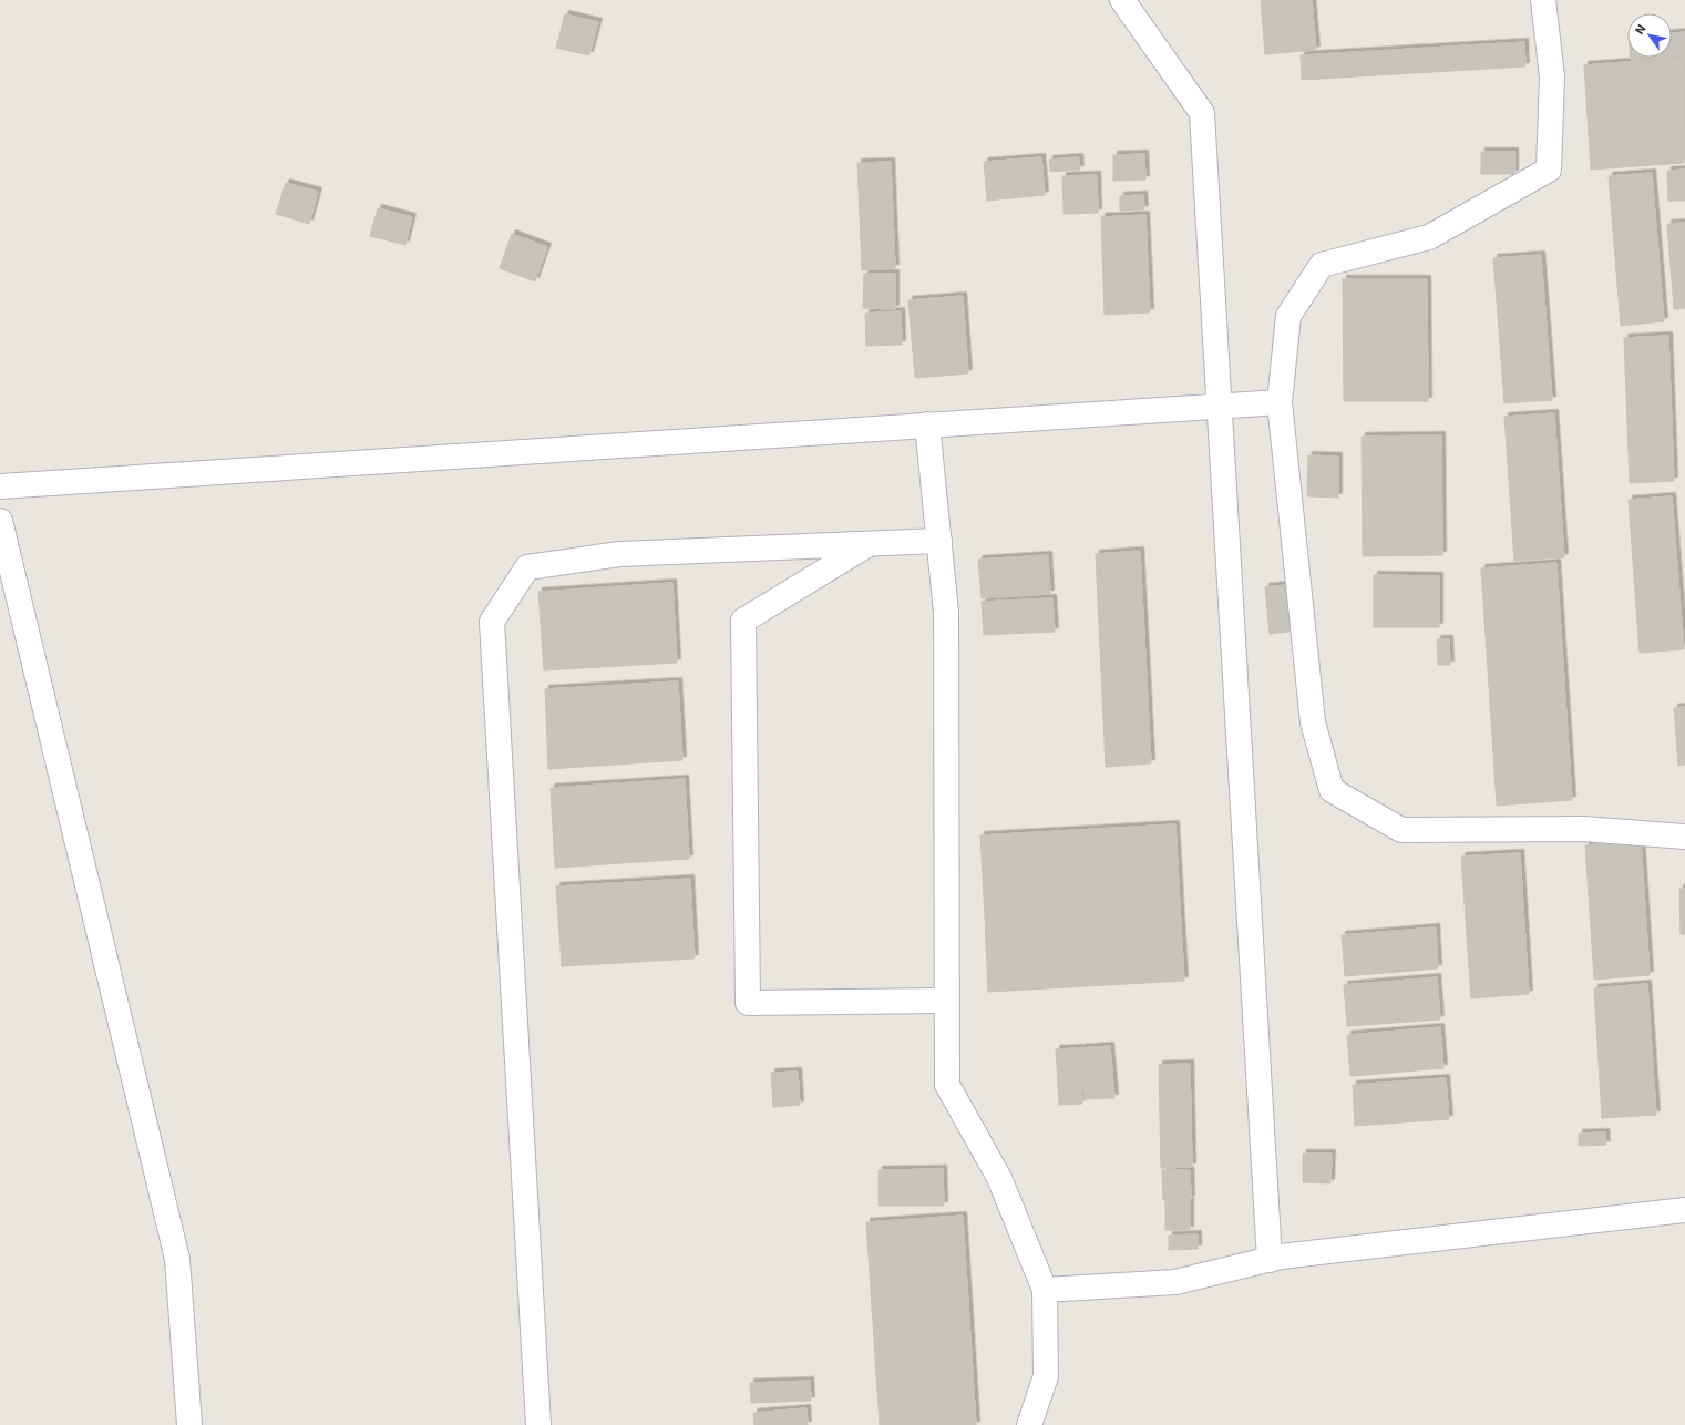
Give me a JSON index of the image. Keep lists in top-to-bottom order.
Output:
{
  "north": "top left"
}
